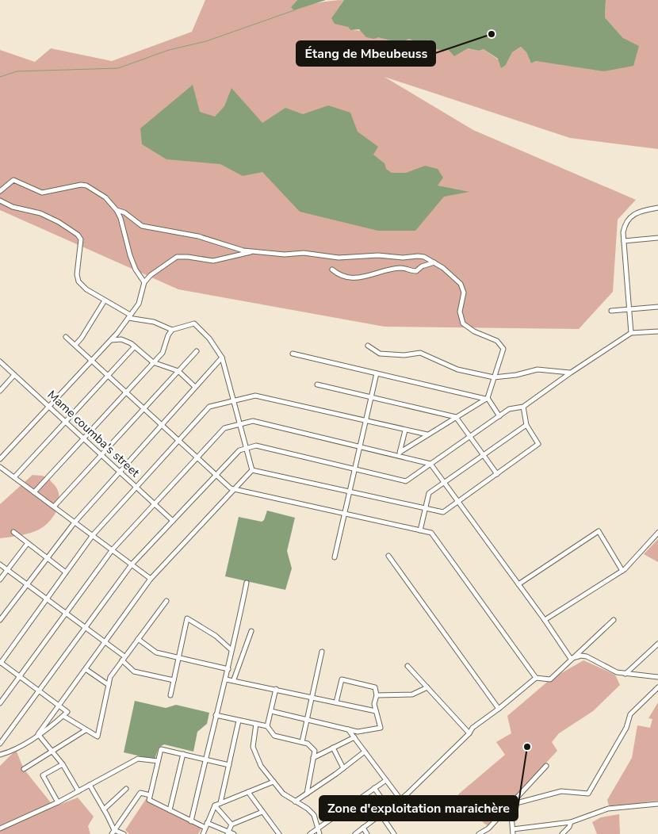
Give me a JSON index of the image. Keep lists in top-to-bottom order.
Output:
{
  "streets": {
    "street": ["Mame coumba's street"]
  },
  "places": ["Étang de Mbeubeuss", "Zone d'exploitation maraichère"]
}
